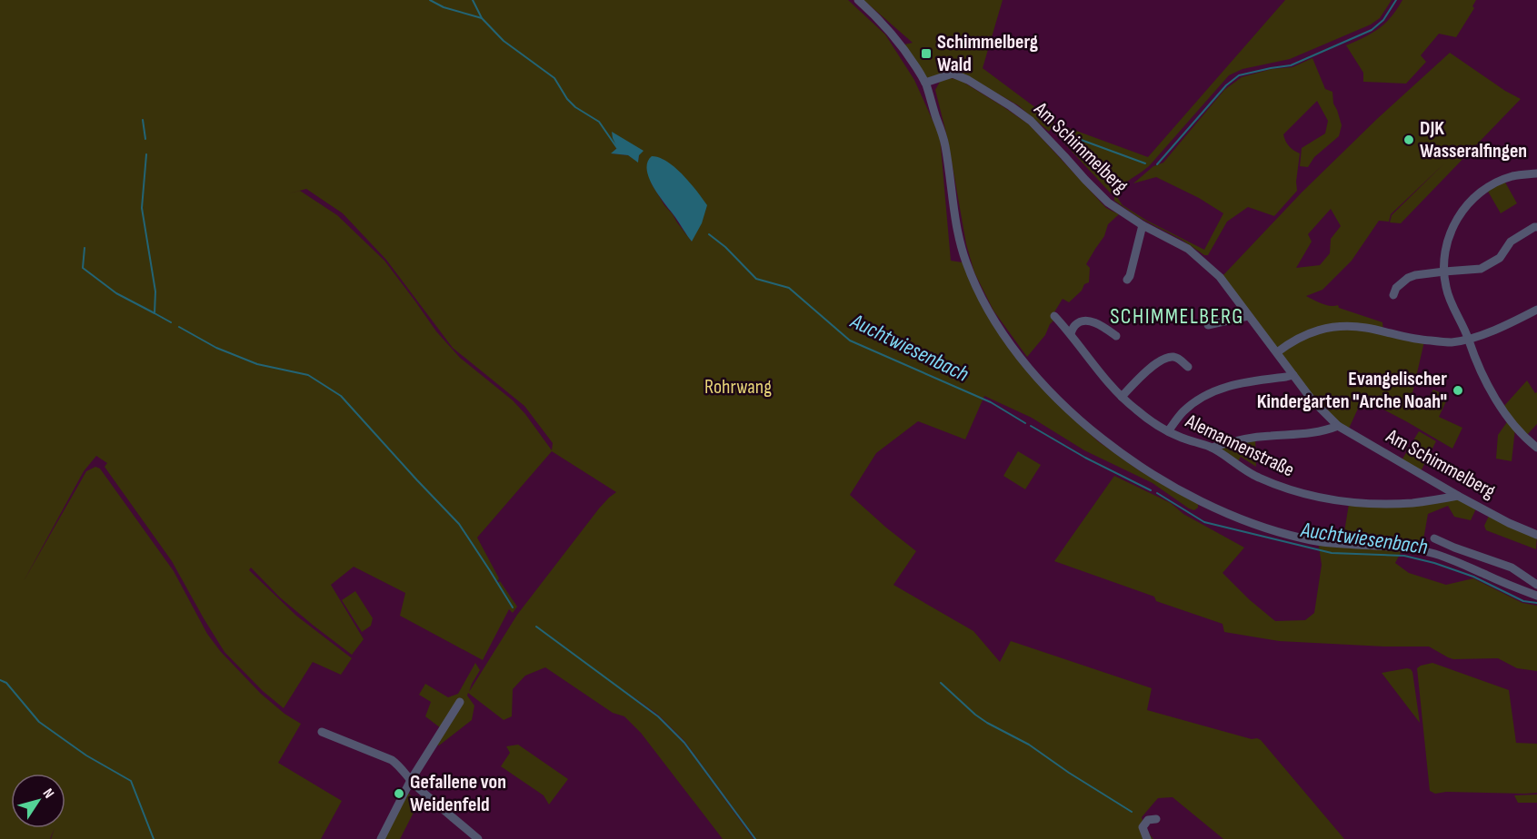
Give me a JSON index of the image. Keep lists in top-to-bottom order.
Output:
{
  "streets": {
    "street": ["Am Schimmelberg", "Alemannenstraße"]
  },
  "crossings": [
    ["Am Schimmelberg", "Alemannenstraße"]
  ],
  "districts": ["SCHIMMELBERG"],
  "water": ["Auchtwiesenbach"],
  "parks": ["Rohrwang"],
  "places": {
    "transit": ["Schimmelberg Wald"],
    "other": ["DJK Wasseralfingen", "Evangelischer Kindergarten \"Arche Noah\"", "Gefallene von Weidenfeld"]
  },
  "north": "top right"
}
